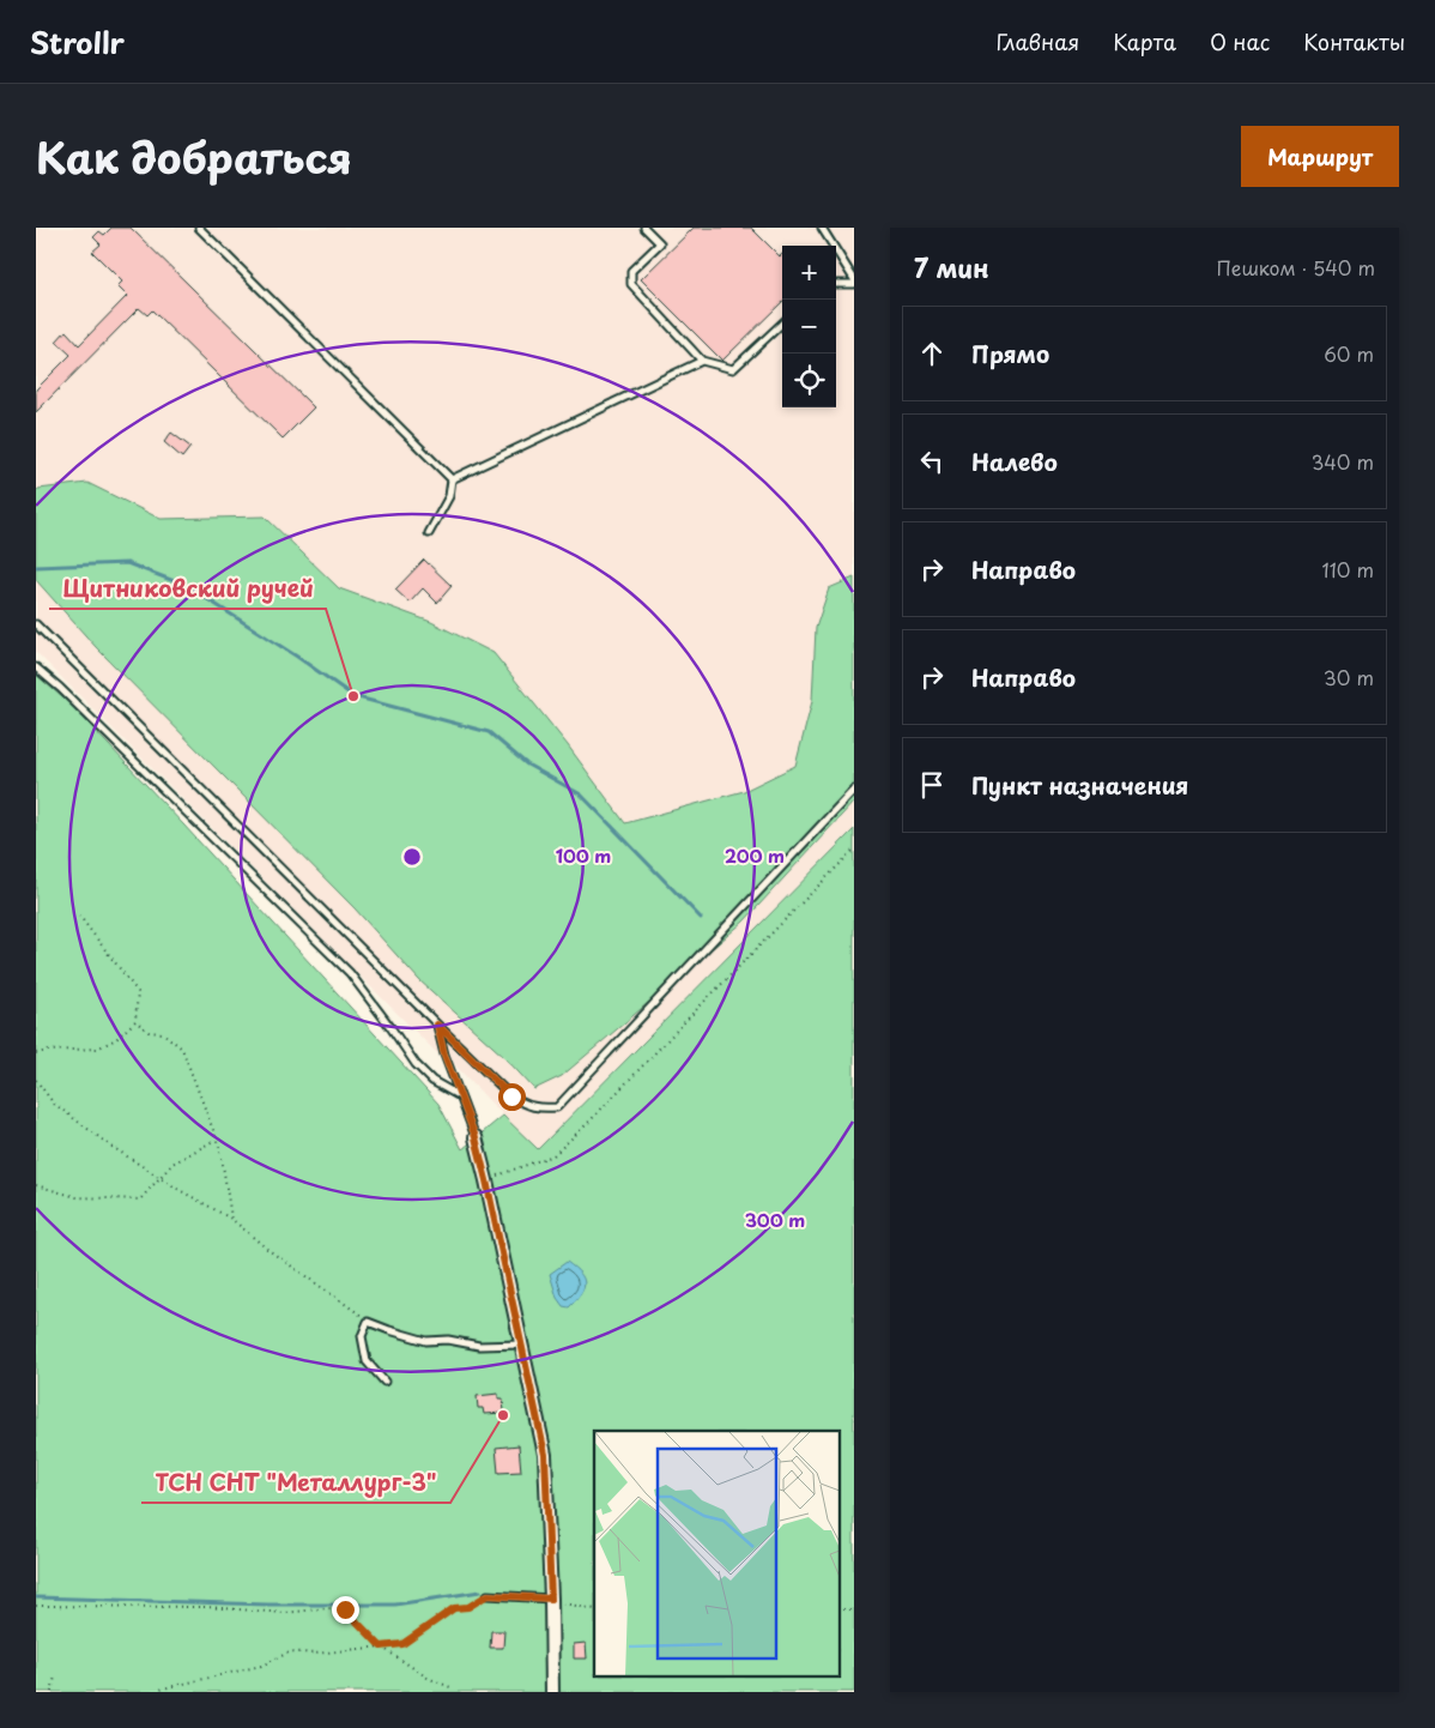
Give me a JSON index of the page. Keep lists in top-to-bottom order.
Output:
{
  "places": ["Щитниковский ручей", "ТСН СНТ \"Металлург-3\""],
  "page": {
    "header": "Strollr",
    "nav": [
      "Главная",
      "Карта",
      "О нас",
      "Контакты"
    ],
    "title": "Как добраться",
    "buttons": "Маршрут",
    "heading": ["7 мин", "Пешком · 540 m"],
    "map_buttons": ["+", "−"],
    "list": [
      ["Прямо", "60 m"],
      ["Налево", "340 m"],
      ["Направо", "110 m"],
      ["Направо", "30 m"],
      "Пункт назначения"
    ]
  },
  "rings": ["100 m", "200 m", "300 m"]
}
